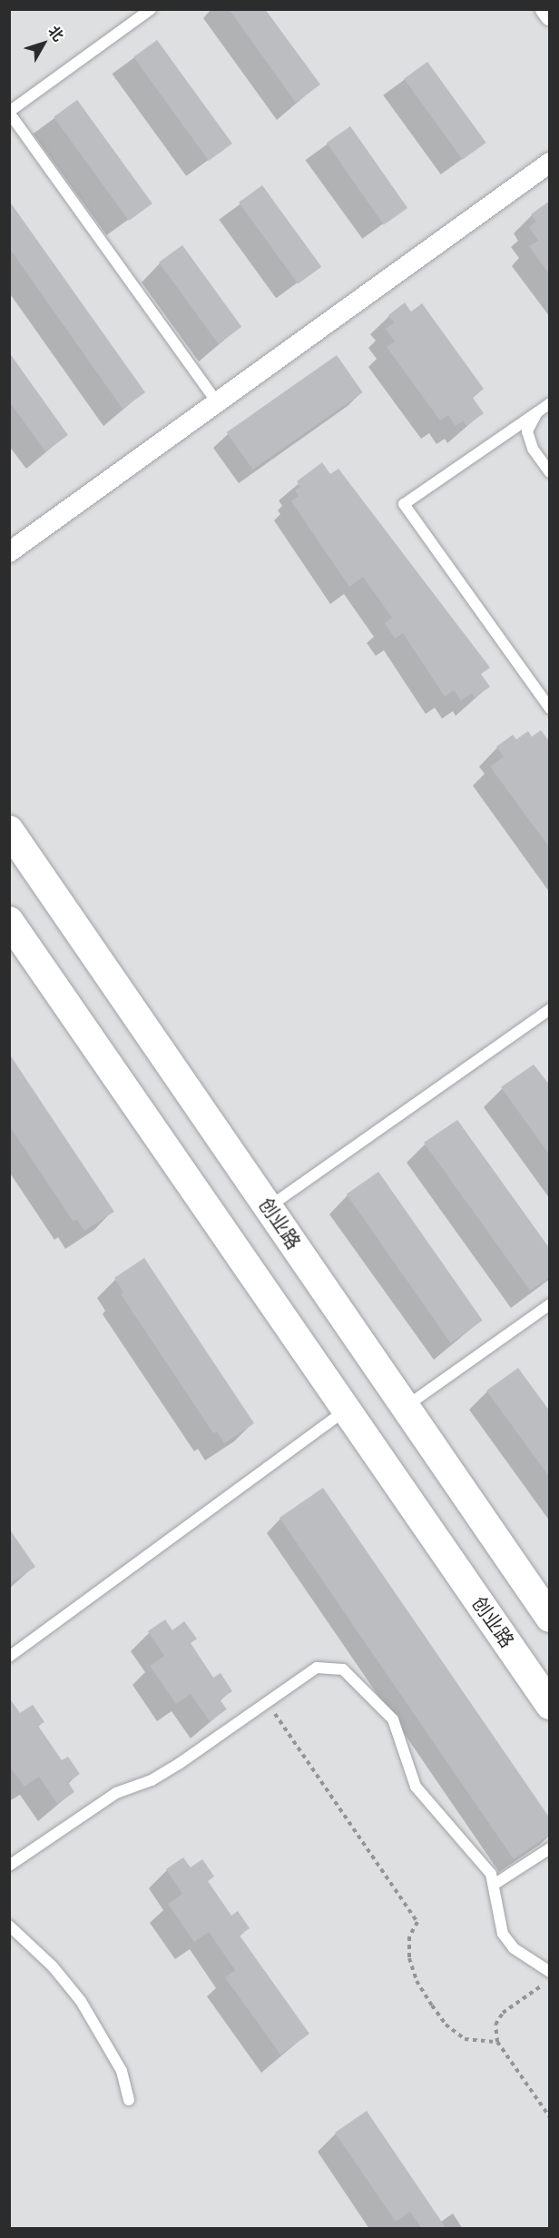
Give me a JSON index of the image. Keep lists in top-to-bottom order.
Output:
{
  "streets": {
    "main road": ["创业路"]
  },
  "north": "top right"
}
